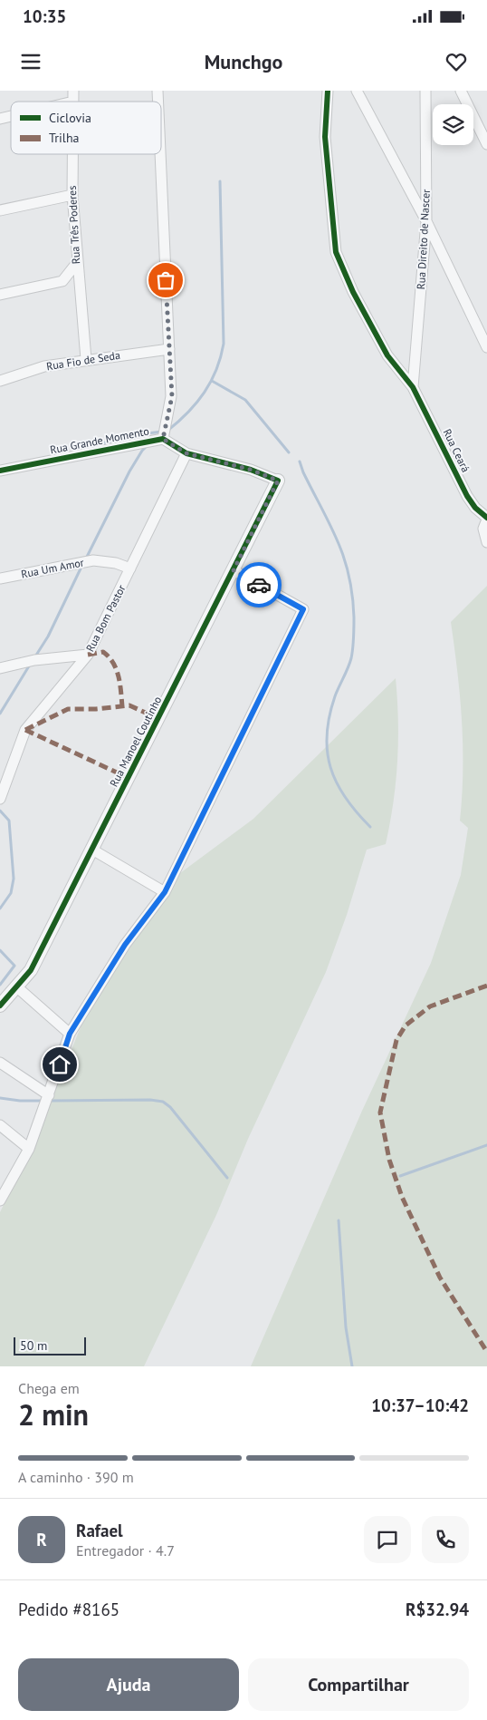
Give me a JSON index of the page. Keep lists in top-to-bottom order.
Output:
{
  "streets": {
    "street": [
      "Rua Três Poderes",
      "Rua Direito de Nascer",
      "Rua Fio de Seda",
      "Rua Grande Momento",
      "Rua Ceará",
      "Rua Um Amor",
      "Rua Bom Pastor",
      "Rua Manoel Coutinho"
    ]
  },
  "crossings": [
    ["Rua Três Poderes", "Rua Fio de Seda"],
    ["Rua Direito de Nascer", "Rua Ceará"],
    ["Rua Grande Momento", "Rua Bom Pastor"],
    ["Rua Grande Momento", "Rua Manoel Coutinho"],
    ["Rua Um Amor", "Rua Bom Pastor"]
  ],
  "legend": ["Ciclovia", "Trilha"],
  "scale_bar": "50 m",
  "page": {
    "status": "10:35",
    "header": "Munchgo",
    "scale": "50 m",
    "heading": ["2 min", "Chega em", "10:37–10:42"],
    "panel": [
      "Rafael",
      "Entregador · 4.7",
      "Pedido #8165",
      "R$32.94"
    ],
    "bar": "A caminho · 390 m",
    "round": "R",
    "buttons": ["Ajuda", "Compartilhar"]
  }
}
